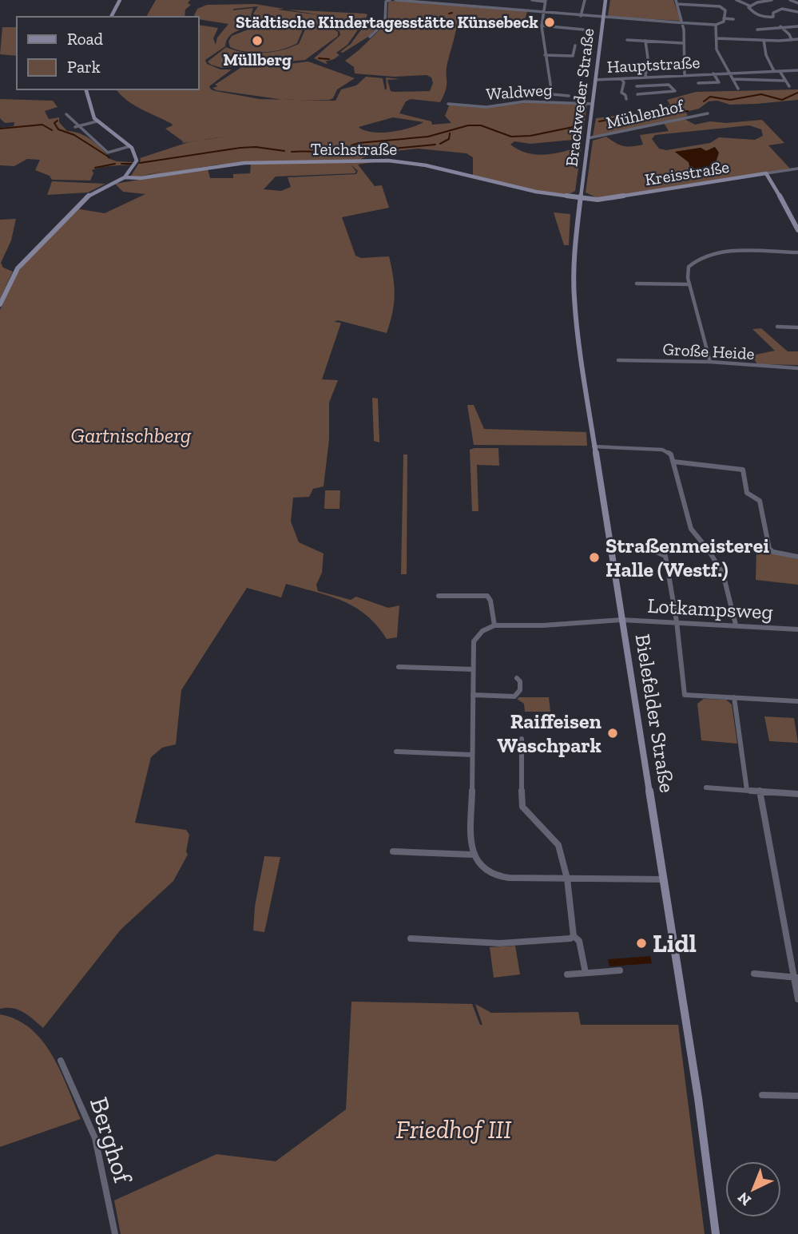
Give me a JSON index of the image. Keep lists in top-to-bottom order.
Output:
{
  "streets": {
    "street": [
      "Hauptstraße",
      "Waldweg",
      "Brackweder Straße",
      "Mühlenhof",
      "Teichstraße",
      "Kreisstraße",
      "Große Heide",
      "Lotkampsweg",
      "Bielefelder Straße",
      "Berghof"
    ]
  },
  "crossings": [
    ["Hauptstraße", "Brackweder Straße"],
    ["Waldweg", "Brackweder Straße"],
    ["Brackweder Straße", "Mühlenhof"],
    ["Brackweder Straße", "Teichstraße"],
    ["Brackweder Straße", "Kreisstraße"],
    ["Brackweder Straße", "Bielefelder Straße"],
    ["Teichstraße", "Kreisstraße"],
    ["Teichstraße", "Bielefelder Straße"],
    ["Kreisstraße", "Bielefelder Straße"],
    ["Lotkampsweg", "Bielefelder Straße"]
  ],
  "parks": ["Gartnischberg", "Friedhof III"],
  "places": [
    "Städtische Kindertagesstätte Künsebeck",
    "Müllberg",
    "Straßenmeisterei Halle (Westf.)",
    "Raiffeisen Waschpark",
    "Lidl"
  ],
  "legend": ["Road", "Park"],
  "north": "bottom left"
}
